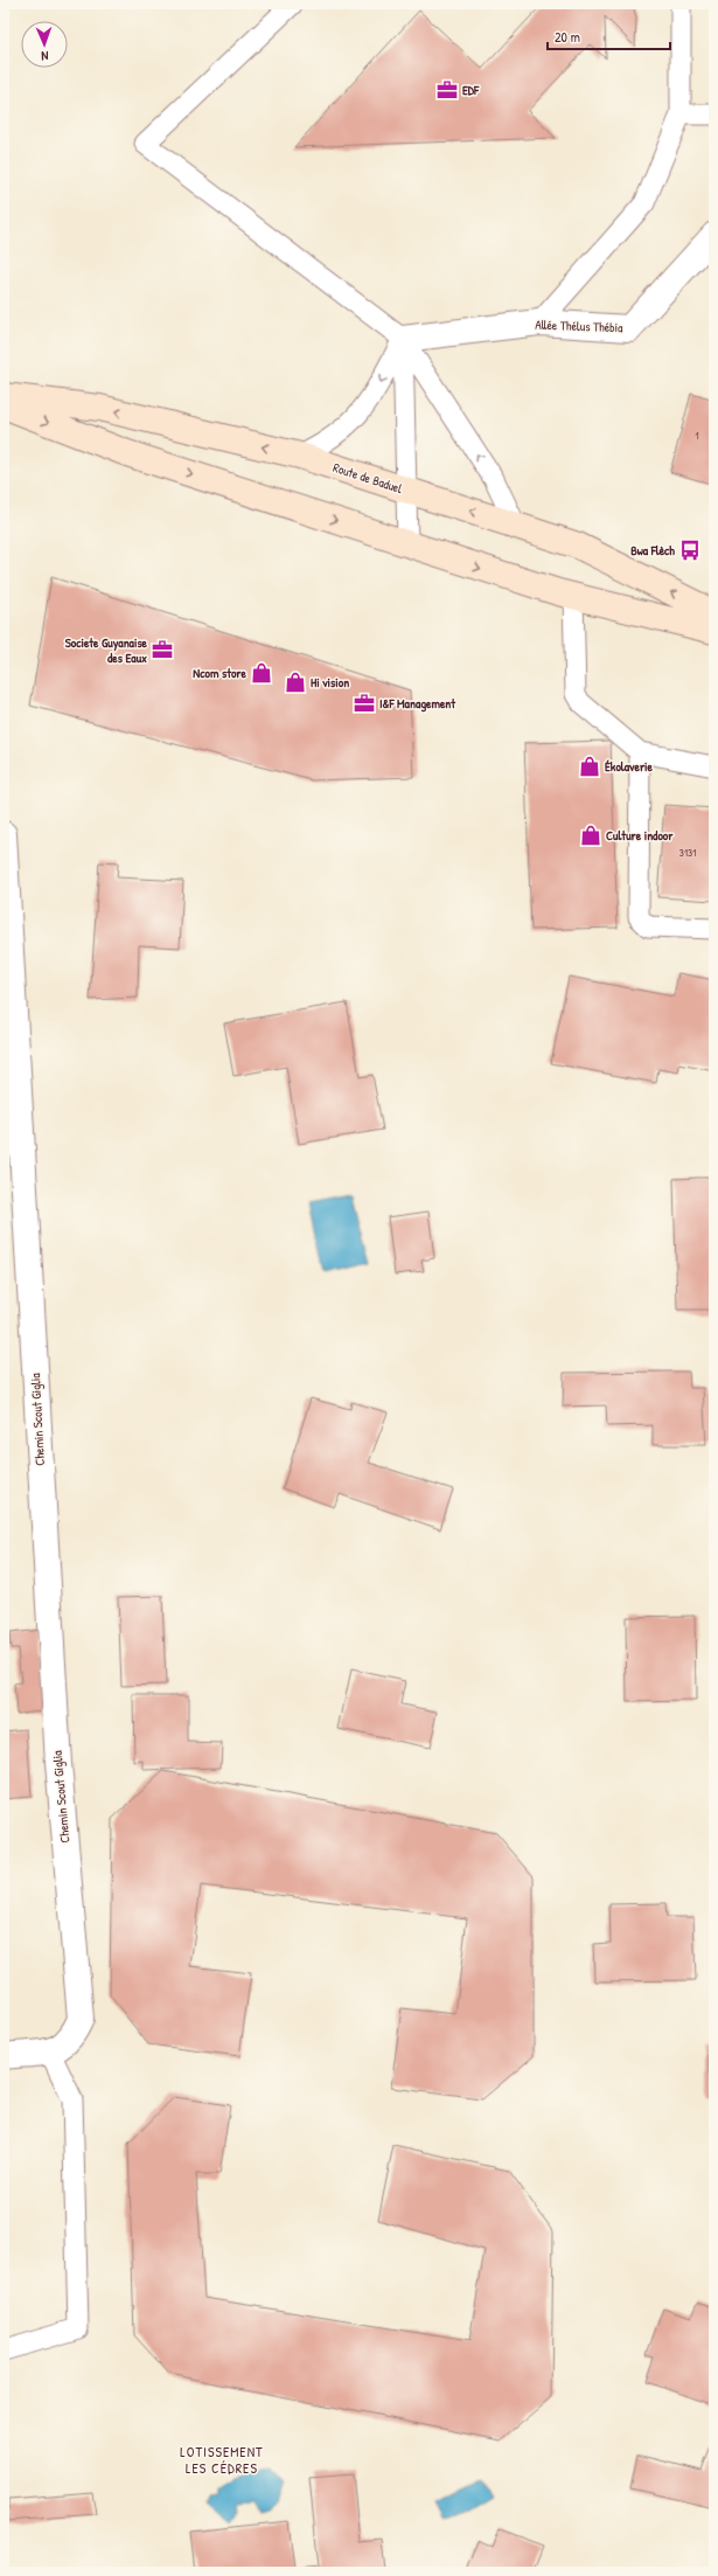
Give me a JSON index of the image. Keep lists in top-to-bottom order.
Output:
{
  "streets": {
    "main road": ["Route de Baduel"],
    "street": ["Allée Thélus Thébia", "Chemin Scout Giglia"]
  },
  "districts": ["LOTISSEMENT LES CÉDRES"],
  "places": {
    "office": ["EDF", "Societe Guyanaise des Eaux", "I&F Management"],
    "bus stop": ["Bwa Flèch"],
    "shop": [
      "Ncom store",
      "Hi vision",
      "Ékolaverie",
      "Culture indoor"
    ]
  },
  "house_numbers": ["1", "3131"],
  "scale_bar": "20 m",
  "north": "bottom"
}
